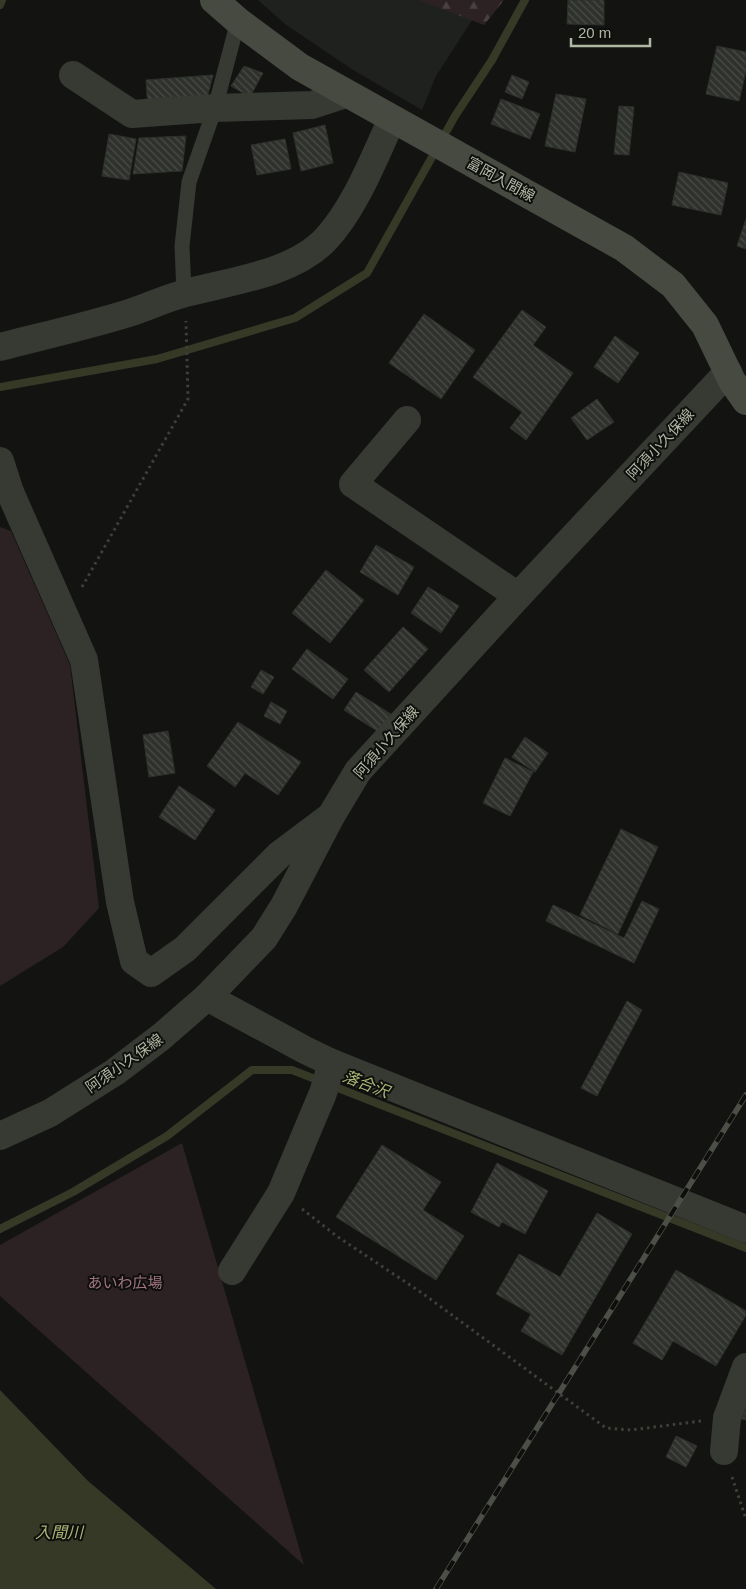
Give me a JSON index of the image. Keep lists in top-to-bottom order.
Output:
{
  "streets": {
    "main road": ["富岡入間線"],
    "street": ["阿須小久保線"]
  },
  "crossings": [
    ["富岡入間線", "阿須小久保線"]
  ],
  "water": ["落合沢", "入間川"],
  "parks": ["あいわ広場"],
  "scale_bar": "20 m"
}
